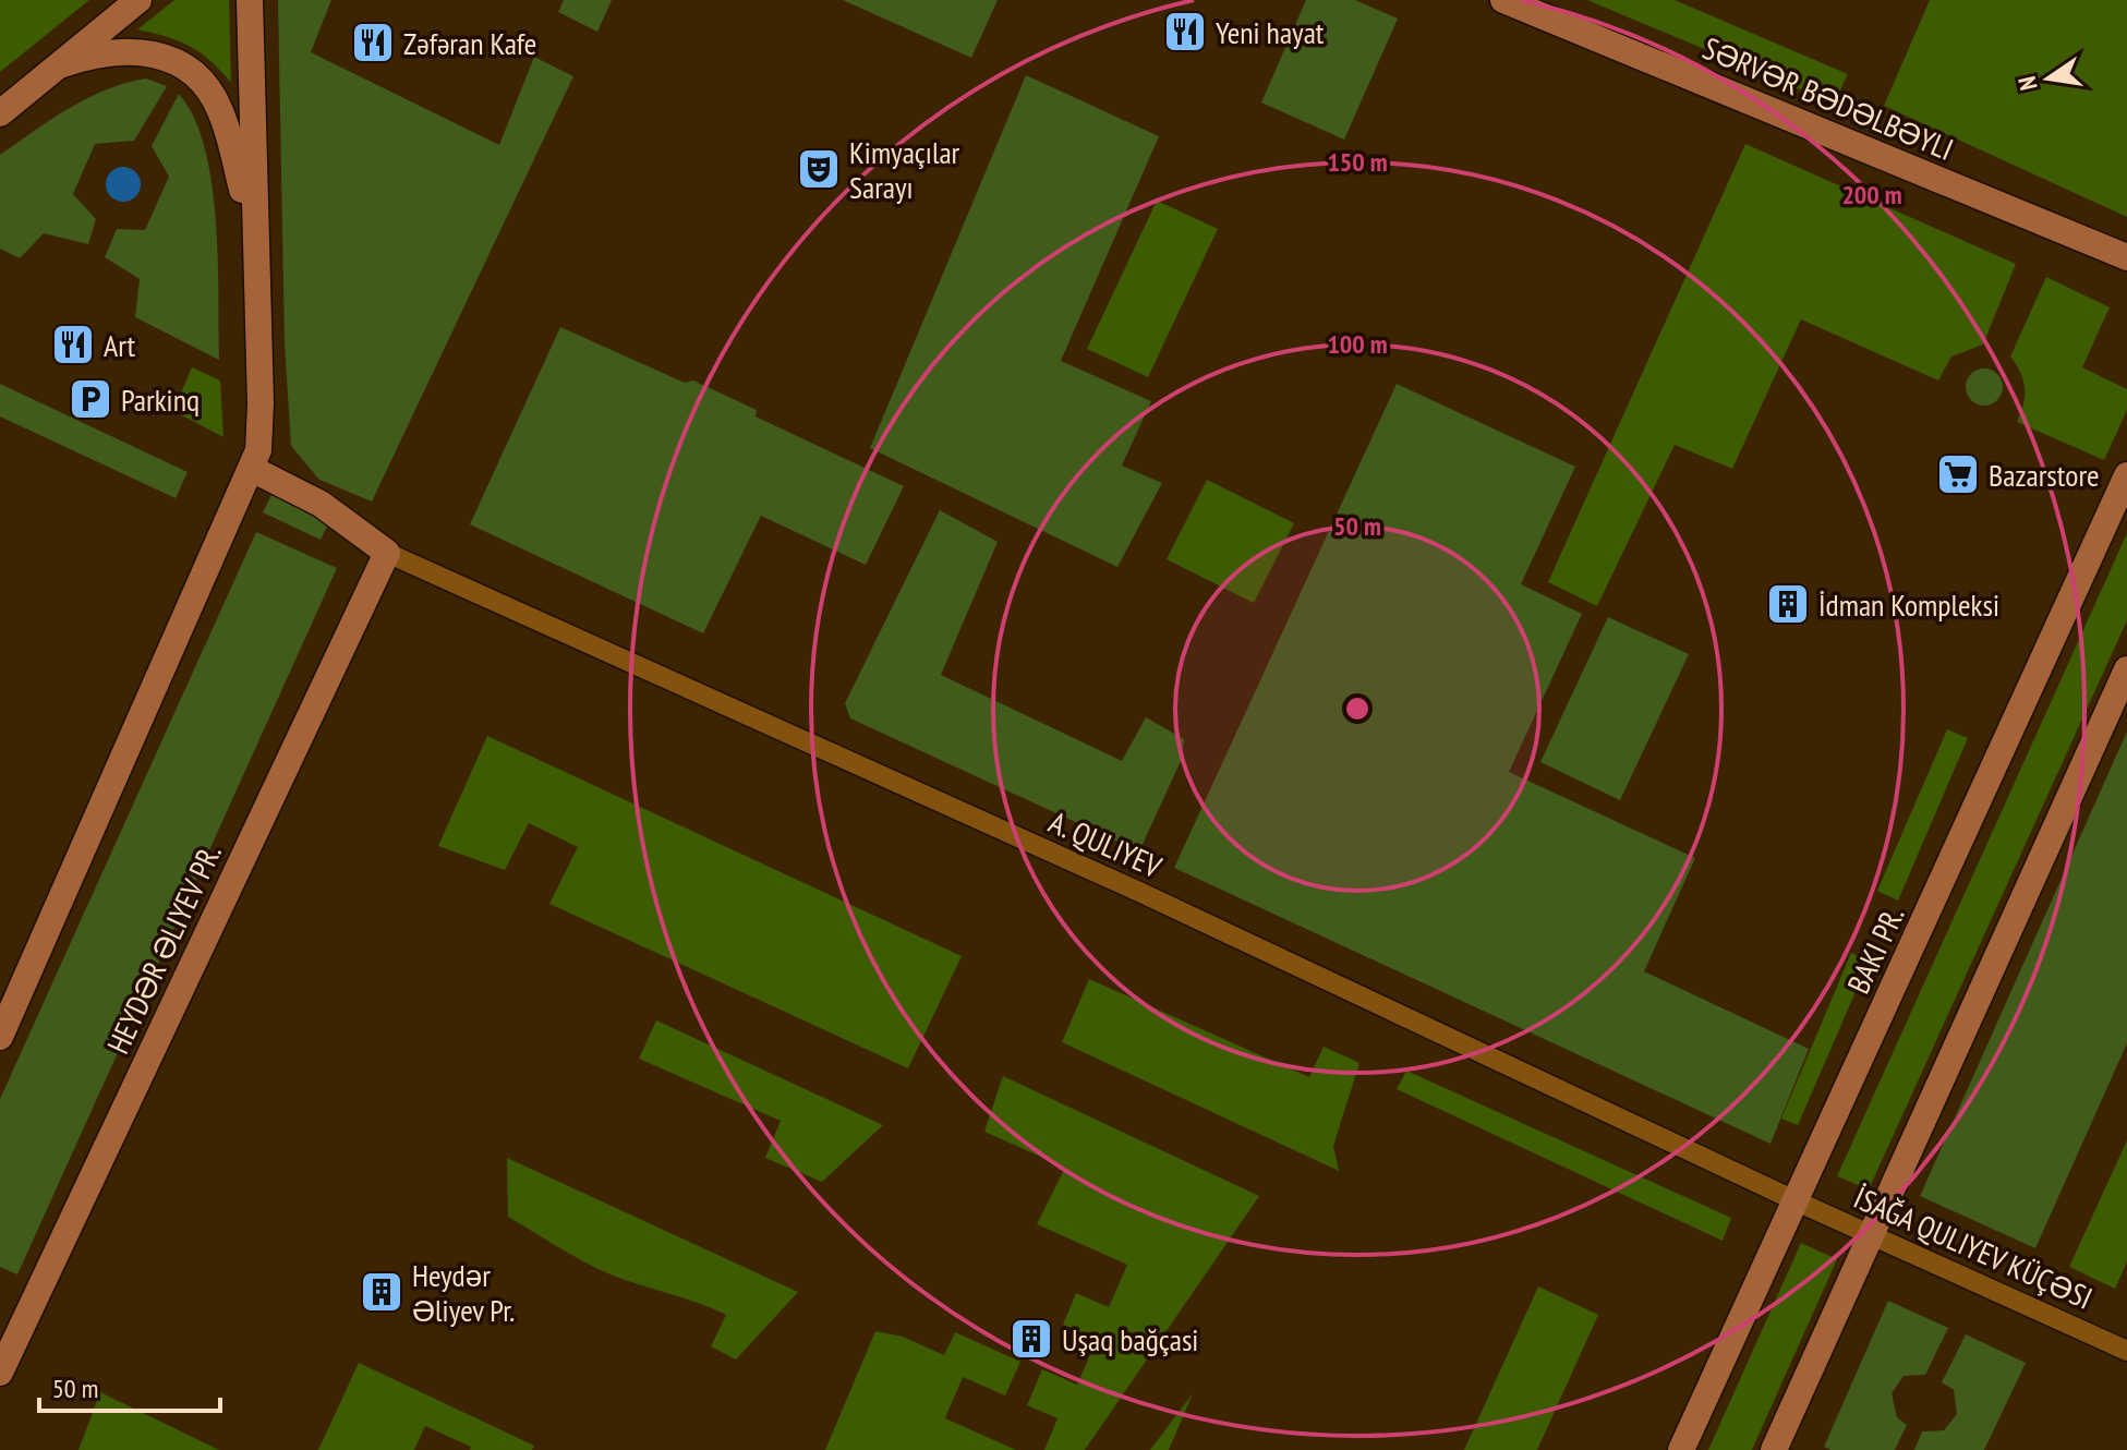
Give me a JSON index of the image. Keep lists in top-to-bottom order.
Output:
{
  "streets": {
    "main road": ["SƏRVƏR BƏDƏLBƏYLI", "HEYDƏR ƏLIYEV PR."],
    "street": ["A. QULIYEV", "İSAĞA QULIYEV KÜÇƏSI"]
  },
  "crossings": [
    ["A. QULIYEV", "HEYDƏR ƏLIYEV PR."],
    ["A. QULIYEV", "İSAĞA QULIYEV KÜÇƏSI"]
  ],
  "places": {
    "restaurant": ["Yeni hayat", "Zәfәran Kafe", "Art"],
    "theatre": ["Kimyaçılar Sarayı"],
    "parking": ["Parkinq"],
    "supermarket": ["Bazarstore"],
    "building": ["İdman Kompleksi", "Heydər Əliyev Pr.", "Uşaq bağçasi"]
  },
  "scale_bar": "50 m",
  "north": "left",
  "rings": [
    "150 m",
    "200 m",
    "100 m",
    "50 m"
  ]
}
